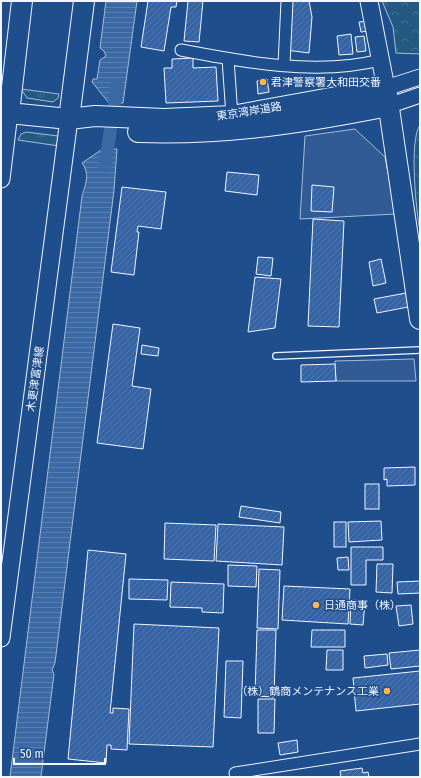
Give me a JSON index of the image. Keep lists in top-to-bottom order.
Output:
{
  "streets": {
    "highway": ["東京湾岸道路"],
    "main road": ["木更津富津線"]
  },
  "crossings": [
    ["東京湾岸道路", "木更津富津線"]
  ],
  "places": ["君津警察署大和田交番", "日通商事（株）", "（株）鶴商メンテナンス工業"],
  "scale_bar": "50 m"
}
